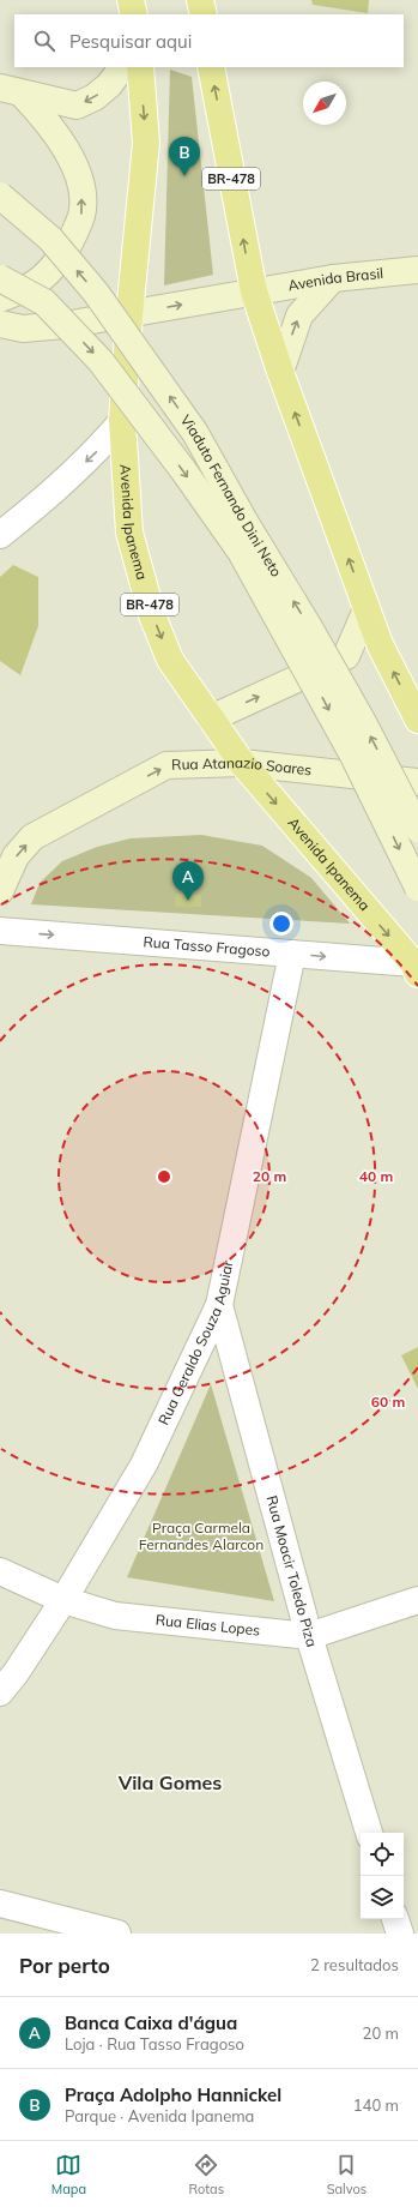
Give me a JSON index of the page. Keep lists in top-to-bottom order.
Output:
{
  "streets": {
    "main road": [
      "BR-478",
      "Avenida Brasil",
      "Viaduto Fernando Dini Neto",
      "Avenida Ipanema",
      "Rua Atanazio Soares"
    ],
    "street": [
      "Rua Tasso Fragoso",
      "Rua Geraldo Souza Aguiar",
      "Rua Moacir Toledo Piza",
      "Rua Elias Lopes"
    ]
  },
  "crossings": [
    ["BR-478", "Avenida Brasil"],
    ["Avenida Brasil", "Avenida Ipanema"],
    ["Avenida Ipanema", "Rua Atanazio Soares"],
    ["Avenida Ipanema", "Rua Tasso Fragoso"],
    ["Rua Tasso Fragoso", "Rua Geraldo Souza Aguiar"],
    ["Rua Geraldo Souza Aguiar", "Rua Moacir Toledo Piza"],
    ["Rua Geraldo Souza Aguiar", "Rua Elias Lopes"],
    ["Rua Moacir Toledo Piza", "Rua Elias Lopes"]
  ],
  "one_way": ["Rua Atanazio Soares", "Rua Tasso Fragoso"],
  "districts": ["Vila Gomes"],
  "parks": ["Praça Carmela Fernandes Alarcon"],
  "north": "bottom left",
  "page": {
    "search": "Pesquisar aqui",
    "pins": ["B", "A"],
    "heading": ["Por perto", "2 resultados"],
    "list": [
      {
        "mark": "A",
        "name": "Banca Caixa d'água",
        "note": "Loja · Rua Tasso Fragoso",
        "value": "20 m"
      },
      {
        "mark": "B",
        "name": "Praça Adolpho Hannickel",
        "note": "Parque · Avenida Ipanema",
        "value": "140 m"
      }
    ],
    "nav": ["Mapa", "Rotas", "Salvos"]
  },
  "rings": ["20 m", "40 m", "60 m"]
}
